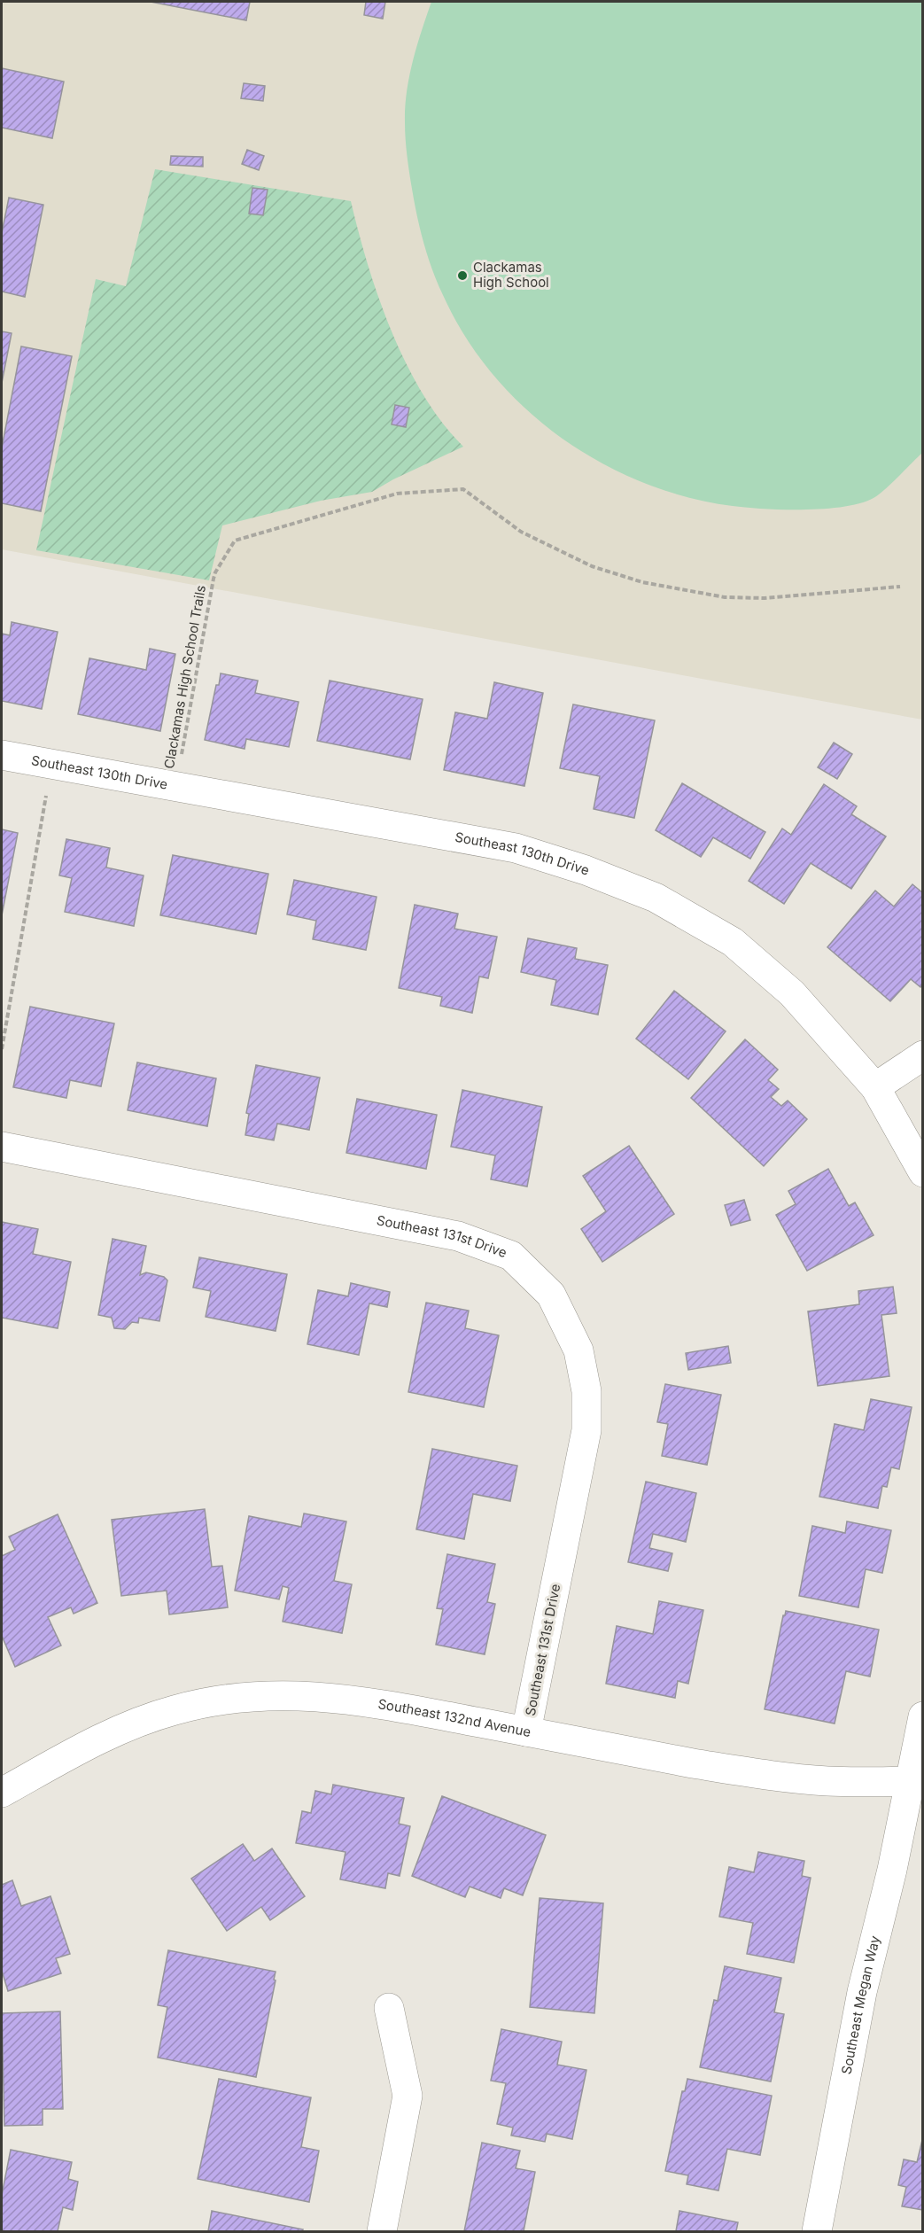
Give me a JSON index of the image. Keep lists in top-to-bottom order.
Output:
{
  "streets": {
    "street": [
      "Southeast 130th Drive",
      "Southeast 131st Drive",
      "Southeast 132nd Avenue",
      "Southeast Megan Way"
    ],
    "path": ["Clackamas High School Trails"]
  },
  "crossings": [
    ["Clackamas High School Trails", "Southeast 130th Drive"],
    ["Southeast 131st Drive", "Southeast 132nd Avenue"],
    ["Southeast 132nd Avenue", "Southeast Megan Way"]
  ],
  "places": ["Clackamas High School"]
}
